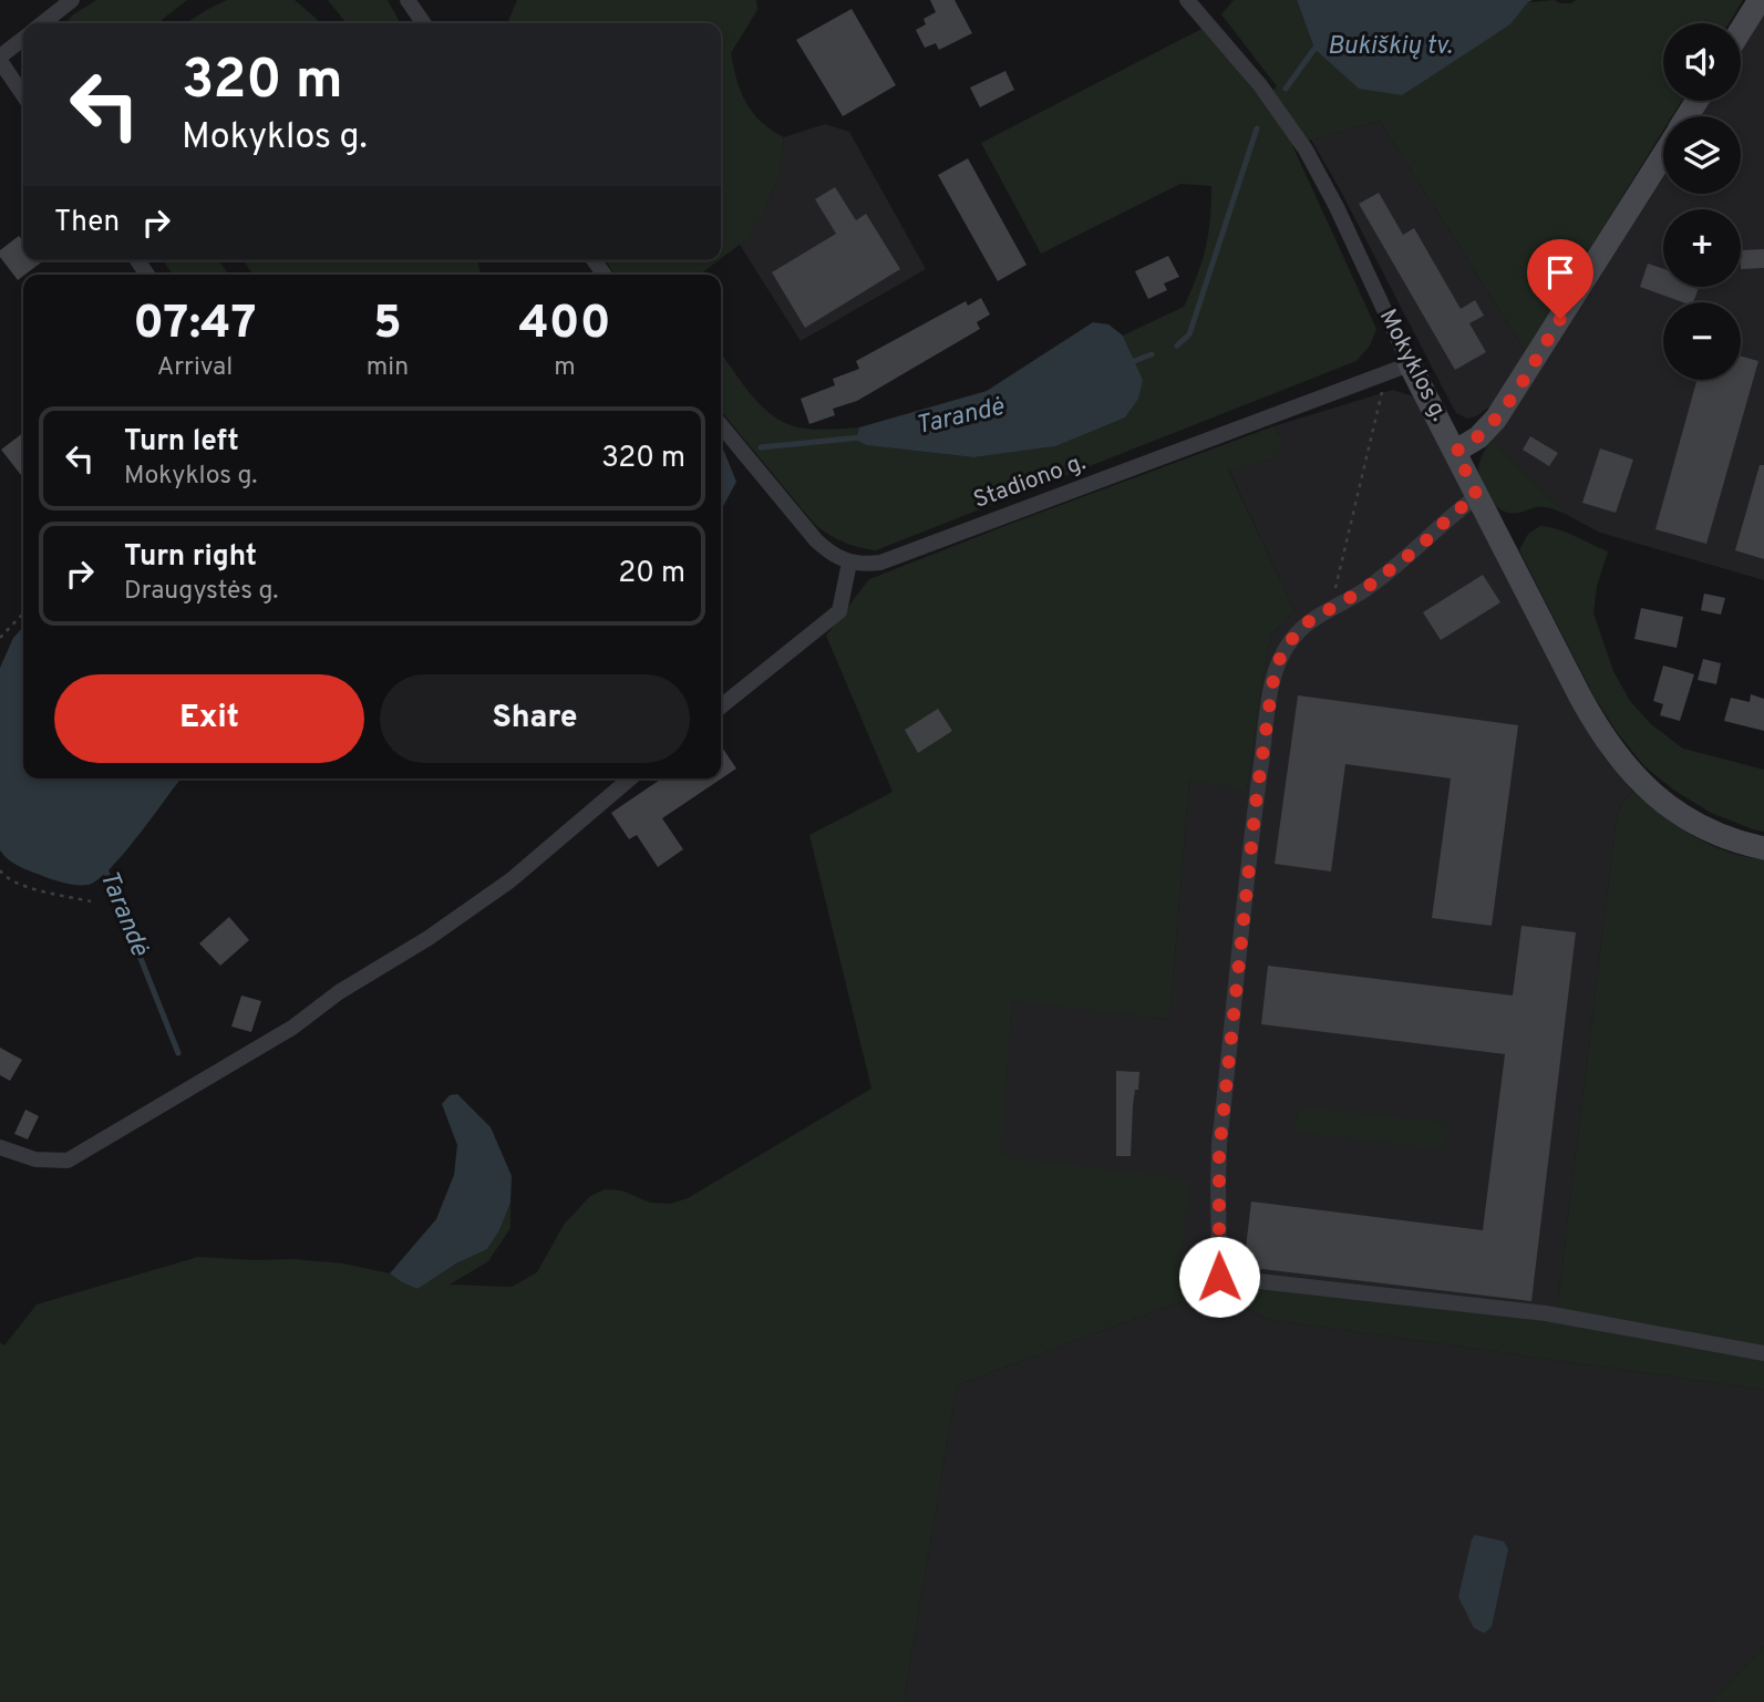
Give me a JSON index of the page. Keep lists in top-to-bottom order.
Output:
{
  "streets": {
    "street": ["Mokyklos g.", "Stadiono g."]
  },
  "crossings": [
    ["Mokyklos g.", "Stadiono g."]
  ],
  "water": ["Bukiškių tv.", "Tarandė"],
  "page": {
    "map_buttons": ["+", "−"],
    "turn": ["320 m", "Mokyklos g."],
    "then": "Then",
    "eta": [
      "07:47",
      "Arrival",
      "5",
      "min",
      "400",
      "m"
    ],
    "list": [
      {
        "name": "Turn left",
        "note": "Mokyklos g.",
        "value": "320 m"
      },
      {
        "name": "Turn right",
        "note": "Draugystės g.",
        "value": "20 m"
      }
    ],
    "buttons": ["Exit", "Share"]
  }
}
